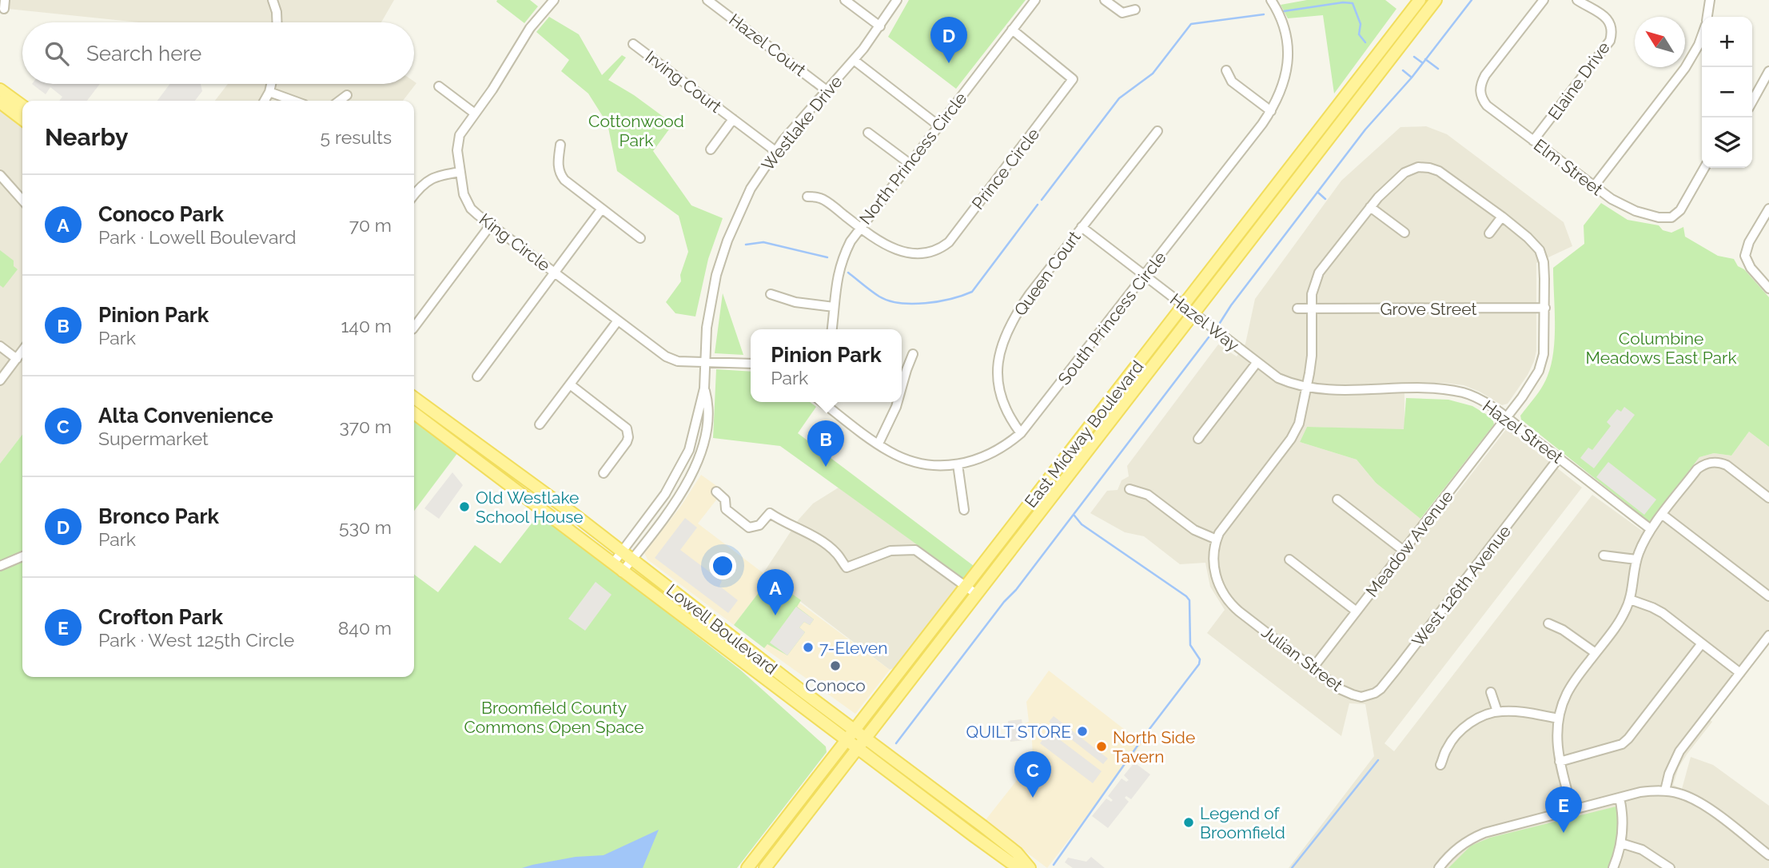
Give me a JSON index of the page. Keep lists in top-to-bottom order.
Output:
{
  "streets": {
    "main road": ["East Midway Boulevard", "Lowell Boulevard"],
    "street": [
      "Hazel Court",
      "Elaine Drive",
      "Irving Court",
      "Westlake Drive",
      "North Princess Circle",
      "Elm Street",
      "Prince Circle",
      "King Circle",
      "Queen Court",
      "Grove Street",
      "South Princess Circle",
      "Hazel Way",
      "Hazel Street",
      "Meadow Avenue",
      "West 126th Avenue",
      "Julian Street"
    ]
  },
  "crossings": [
    ["Hazel Court", "Westlake Drive"],
    ["Elaine Drive", "Elm Street"],
    ["Irving Court", "Westlake Drive"],
    ["Westlake Drive", "King Circle"],
    ["Westlake Drive", "Lowell Boulevard"],
    ["North Princess Circle", "Prince Circle"],
    ["Queen Court", "South Princess Circle"],
    ["Queen Court", "Hazel Way"],
    ["Grove Street", "Meadow Avenue"],
    ["South Princess Circle", "Hazel Way"],
    ["Hazel Way", "Hazel Street"],
    ["Hazel Way", "East Midway Boulevard"],
    ["Hazel Street", "Meadow Avenue"],
    ["Hazel Street", "West 126th Avenue"],
    ["East Midway Boulevard", "Lowell Boulevard"],
    ["Meadow Avenue", "Julian Street"],
    ["West 126th Avenue", "Julian Street"]
  ],
  "parks": ["Cottonwood Park", "Columbine Meadows East Park", "Broomfield County Commons Open Space"],
  "places": [
    "Old Westlake School House",
    "7-Eleven",
    "Conoco",
    "QUILT STORE",
    "North Side Tavern",
    "Legend of Broomfield"
  ],
  "north": "top left",
  "page": {
    "map_buttons": ["+", "−"],
    "pins": [
      "D",
      "B",
      "A",
      "C",
      "E"
    ],
    "search": "Search here",
    "heading": ["Nearby", "5 results"],
    "list": [
      {
        "mark": "A",
        "name": "Conoco Park",
        "note": "Park · Lowell Boulevard",
        "value": "70 m"
      },
      {
        "mark": "B",
        "name": "Pinion Park",
        "note": "Park",
        "value": "140 m"
      },
      {
        "mark": "C",
        "name": "Alta Convenience",
        "note": "Supermarket",
        "value": "370 m"
      },
      {
        "mark": "D",
        "name": "Bronco Park",
        "note": "Park",
        "value": "530 m"
      },
      {
        "mark": "E",
        "name": "Crofton Park",
        "note": "Park · West 125th Circle",
        "value": "840 m"
      }
    ],
    "popup": ["Pinion Park", "Park"]
  }
}
